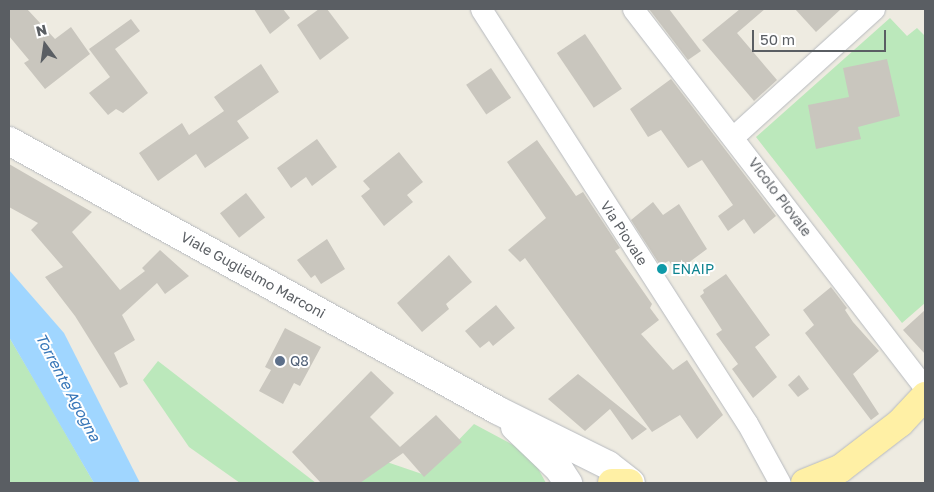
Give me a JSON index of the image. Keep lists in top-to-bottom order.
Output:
{
  "streets": {
    "main road": ["Viale Guglielmo Marconi"],
    "street": ["Vicolo Piovale", "Via Piovale"]
  },
  "water": ["Torrente Agogna"],
  "places": ["ENAIP", "Q8"],
  "scale_bar": "50 m",
  "north": "top"
}
